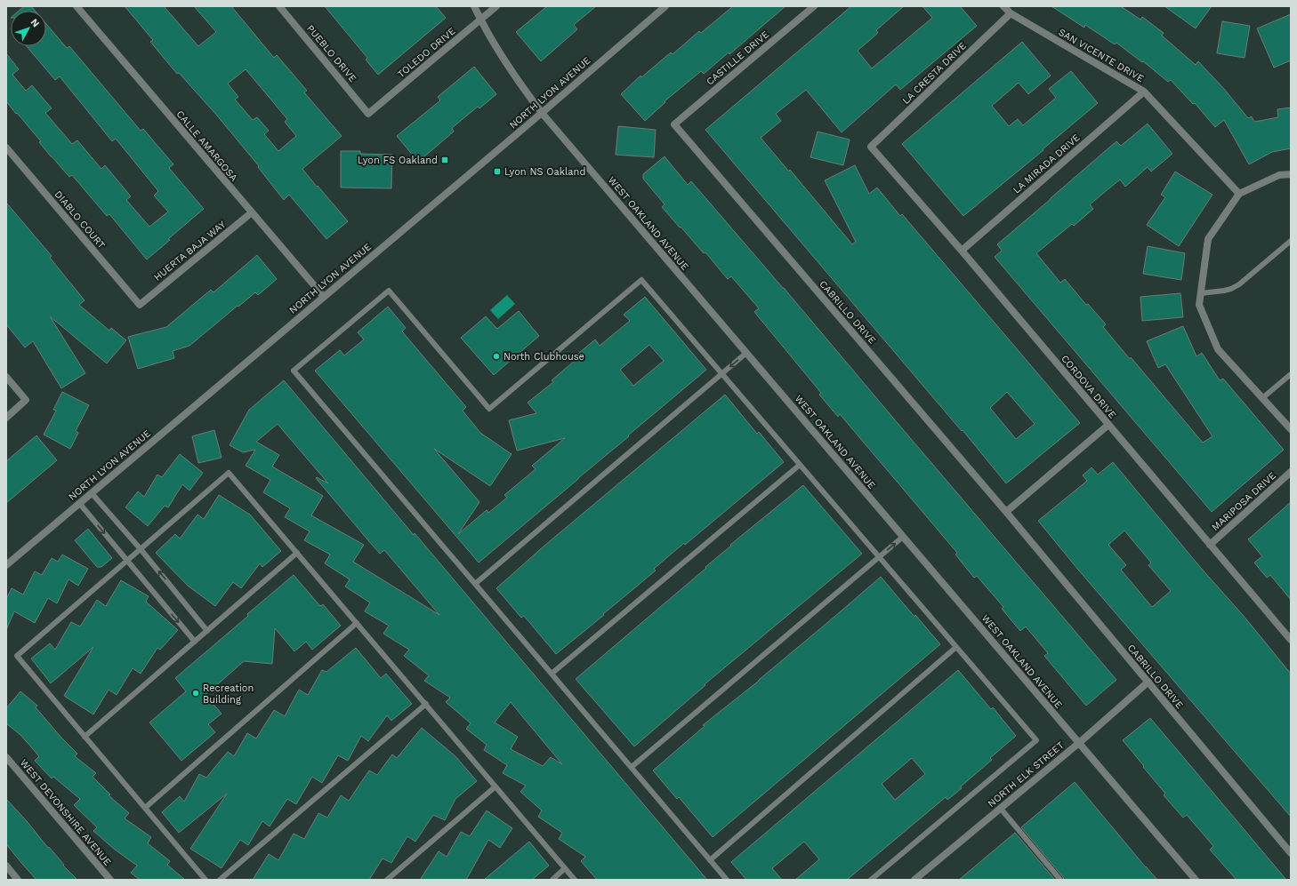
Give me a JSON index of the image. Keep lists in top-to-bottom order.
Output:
{
  "streets": {
    "street": [
      "TOLEDO DRIVE",
      "PUEBLO DRIVE",
      "SAN VICENTE DRIVE",
      "CASTILLE DRIVE",
      "LA CRESTA DRIVE",
      "NORTH LYON AVENUE",
      "CALLE AMARGOSA",
      "LA MIRADA DRIVE",
      "DIABLO COURT",
      "WEST OAKLAND AVENUE",
      "HUERTA BAJA WAY",
      "CABRILLO DRIVE",
      "CORDOVA DRIVE",
      "MARIPOSA DRIVE",
      "NORTH ELK STREET",
      "WEST DEVONSHIRE AVENUE"
    ]
  },
  "crossings": [
    ["TOLEDO DRIVE", "PUEBLO DRIVE"],
    ["TOLEDO DRIVE", "WEST OAKLAND AVENUE"],
    ["SAN VICENTE DRIVE", "LA CRESTA DRIVE"],
    ["SAN VICENTE DRIVE", "LA MIRADA DRIVE"],
    ["CASTILLE DRIVE", "CABRILLO DRIVE"],
    ["LA CRESTA DRIVE", "CORDOVA DRIVE"],
    ["NORTH LYON AVENUE", "CALLE AMARGOSA"],
    ["NORTH LYON AVENUE", "WEST OAKLAND AVENUE"],
    ["CALLE AMARGOSA", "HUERTA BAJA WAY"],
    ["LA MIRADA DRIVE", "CORDOVA DRIVE"],
    ["DIABLO COURT", "HUERTA BAJA WAY"],
    ["WEST OAKLAND AVENUE", "NORTH ELK STREET"],
    ["CABRILLO DRIVE", "NORTH ELK STREET"],
    ["CORDOVA DRIVE", "MARIPOSA DRIVE"]
  ],
  "places": {
    "transit": ["Lyon FS Oakland", "Lyon NS Oakland"],
    "other": ["North Clubhouse", "Recreation Building"]
  },
  "north": "top right"
}
